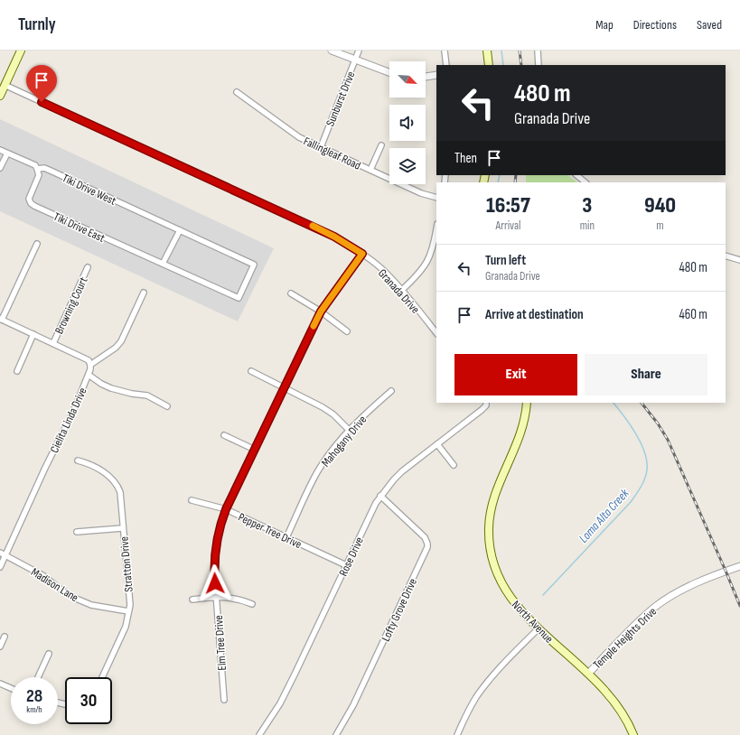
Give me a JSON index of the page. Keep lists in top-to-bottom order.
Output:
{
  "streets": {
    "main road": ["North Avenue"],
    "street": [
      "Sunburst Drive",
      "Fallingleaf Road",
      "Tiki Drive West",
      "Tiki Drive East",
      "Granada Drive",
      "Browning Court",
      "Cielita Linda Drive",
      "Mahogany Drive",
      "Pepper Tree Drive",
      "Rose Drive",
      "Stratton Drive",
      "Madison Lane",
      "Lofty Grove Drive",
      "Temple Heights Drive",
      "Elm Tree Drive"
    ]
  },
  "crossings": [
    ["Sunburst Drive", "Fallingleaf Road"],
    ["Tiki Drive West", "Tiki Drive East"],
    ["Granada Drive", "Elm Tree Drive"],
    ["Cielita Linda Drive", "Madison Lane"],
    ["Mahogany Drive", "Pepper Tree Drive"],
    ["Pepper Tree Drive", "Rose Drive"],
    ["Pepper Tree Drive", "Elm Tree Drive"],
    ["Rose Drive", "Lofty Grove Drive"],
    ["Stratton Drive", "Madison Lane"],
    ["North Avenue", "Temple Heights Drive"]
  ],
  "water": ["Loma Alta Creek"],
  "north": "bottom right",
  "page": {
    "header": "Turnly",
    "nav": ["Map", "Directions", "Saved"],
    "turn": ["480 m", "Granada Drive"],
    "then": "Then",
    "eta": [
      "16:57",
      "Arrival",
      "3",
      "min",
      "940",
      "m"
    ],
    "list": [
      {
        "name": "Turn left",
        "note": "Granada Drive",
        "value": "480 m"
      },
      {
        "name": "Arrive at destination",
        "value": "460 m"
      }
    ],
    "buttons": ["Exit", "Share"],
    "speed": "28 km/h",
    "limit": "30"
  }
}
